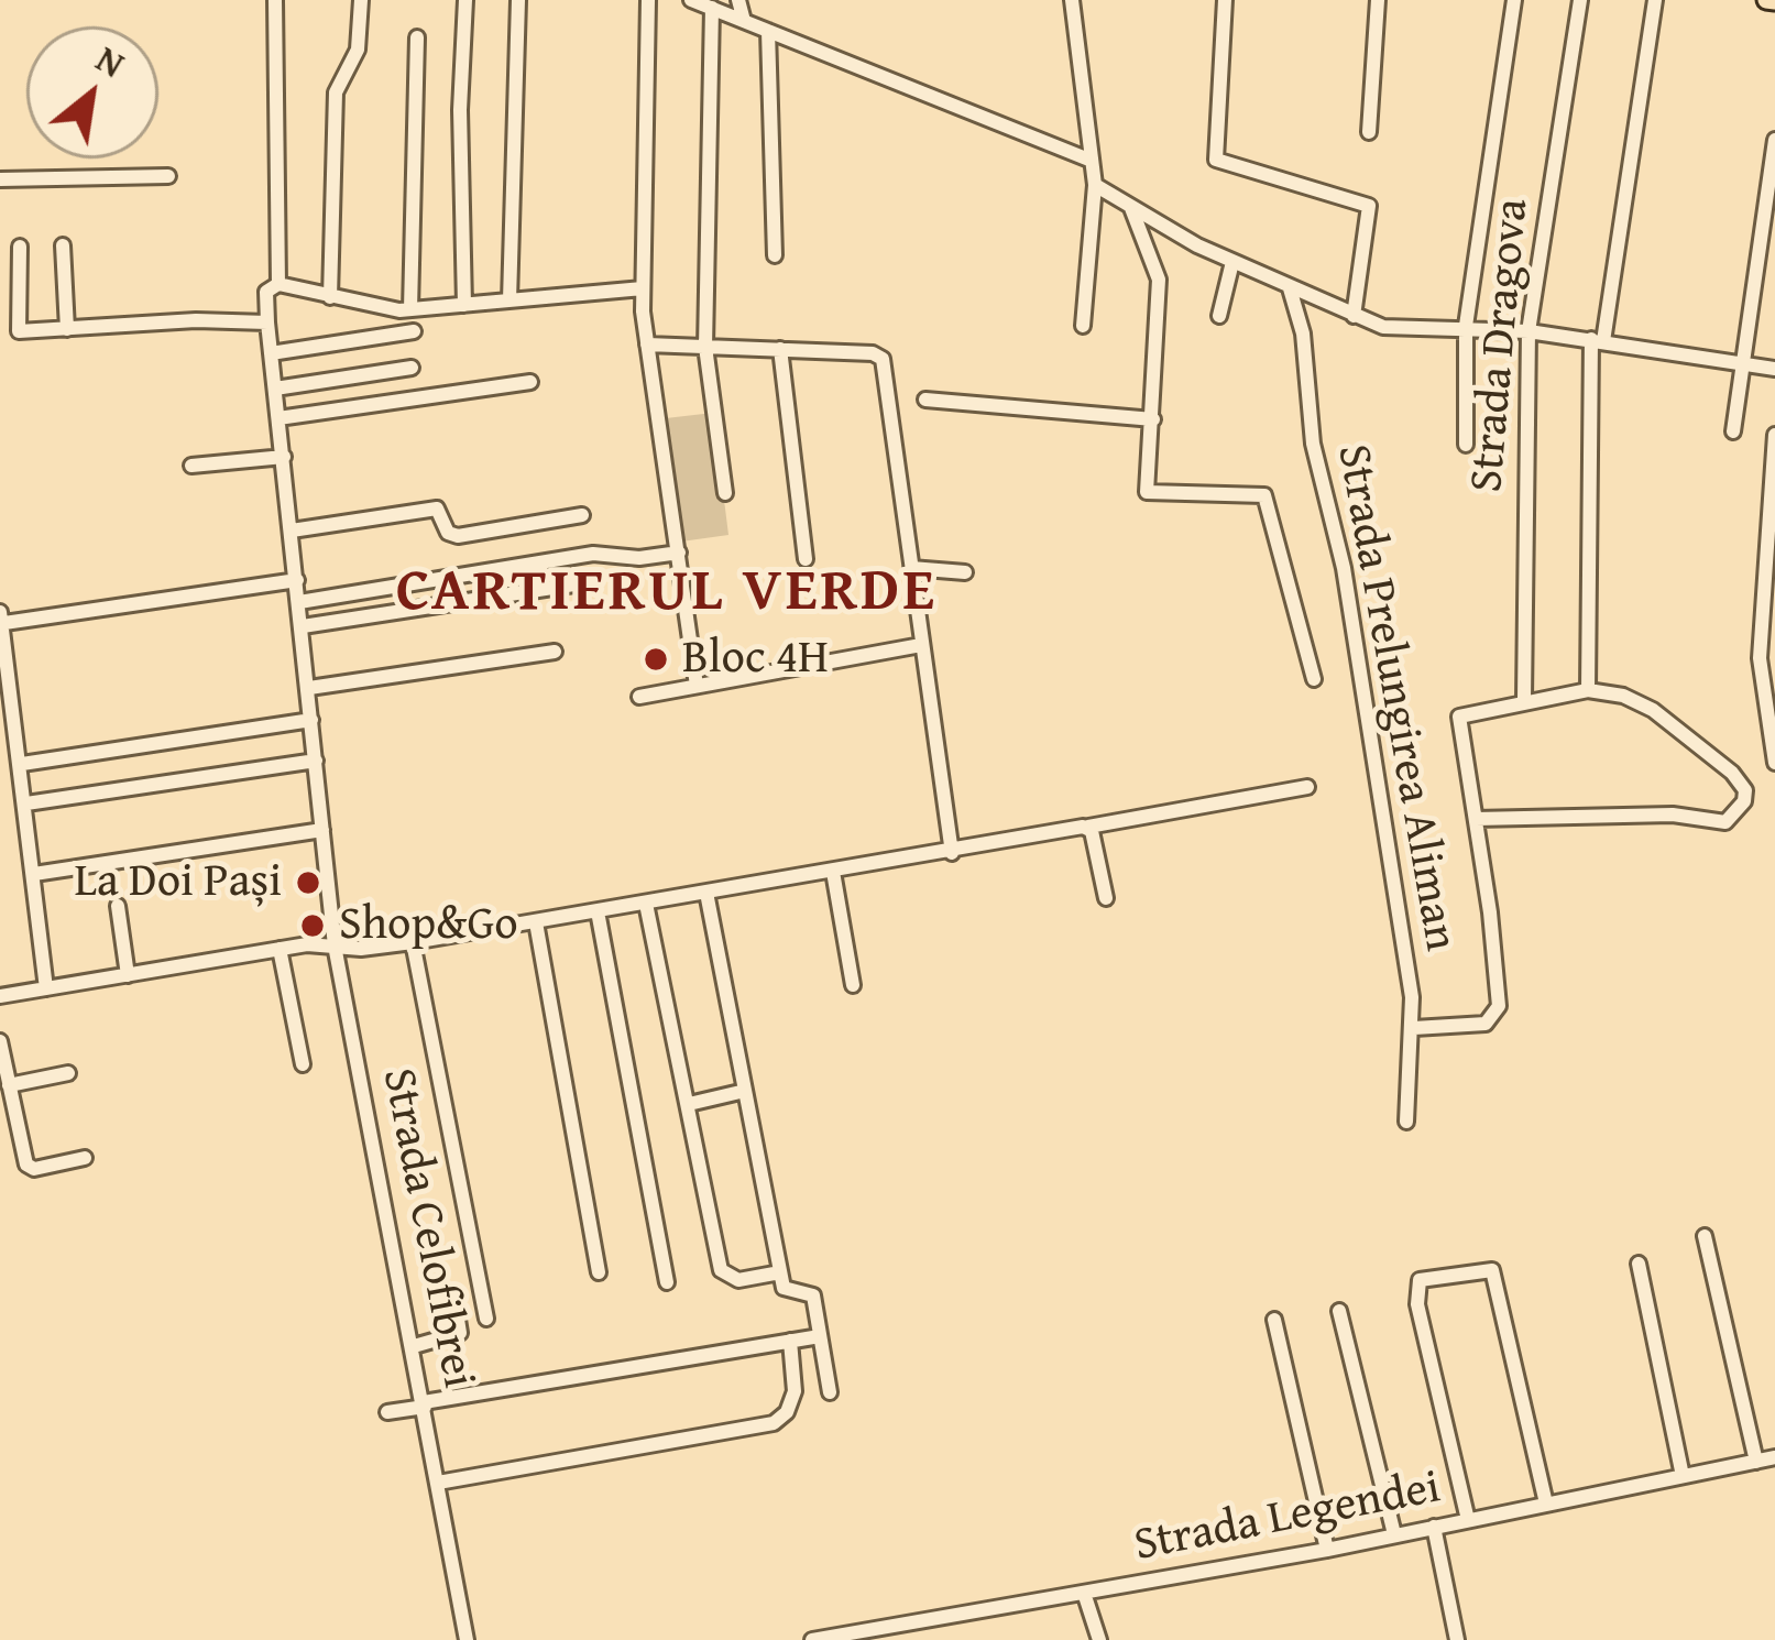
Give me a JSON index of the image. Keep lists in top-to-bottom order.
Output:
{
  "streets": {
    "street": [
      "Strada Dragova",
      "Strada Prelungirea Aliman",
      "Strada Celofibrei",
      "Strada Legendei"
    ]
  },
  "districts": ["CARTIERUL VERDE"],
  "places": ["Bloc 4H", "La Doi Pași", "Shop&Go"],
  "north": "top right"
}
